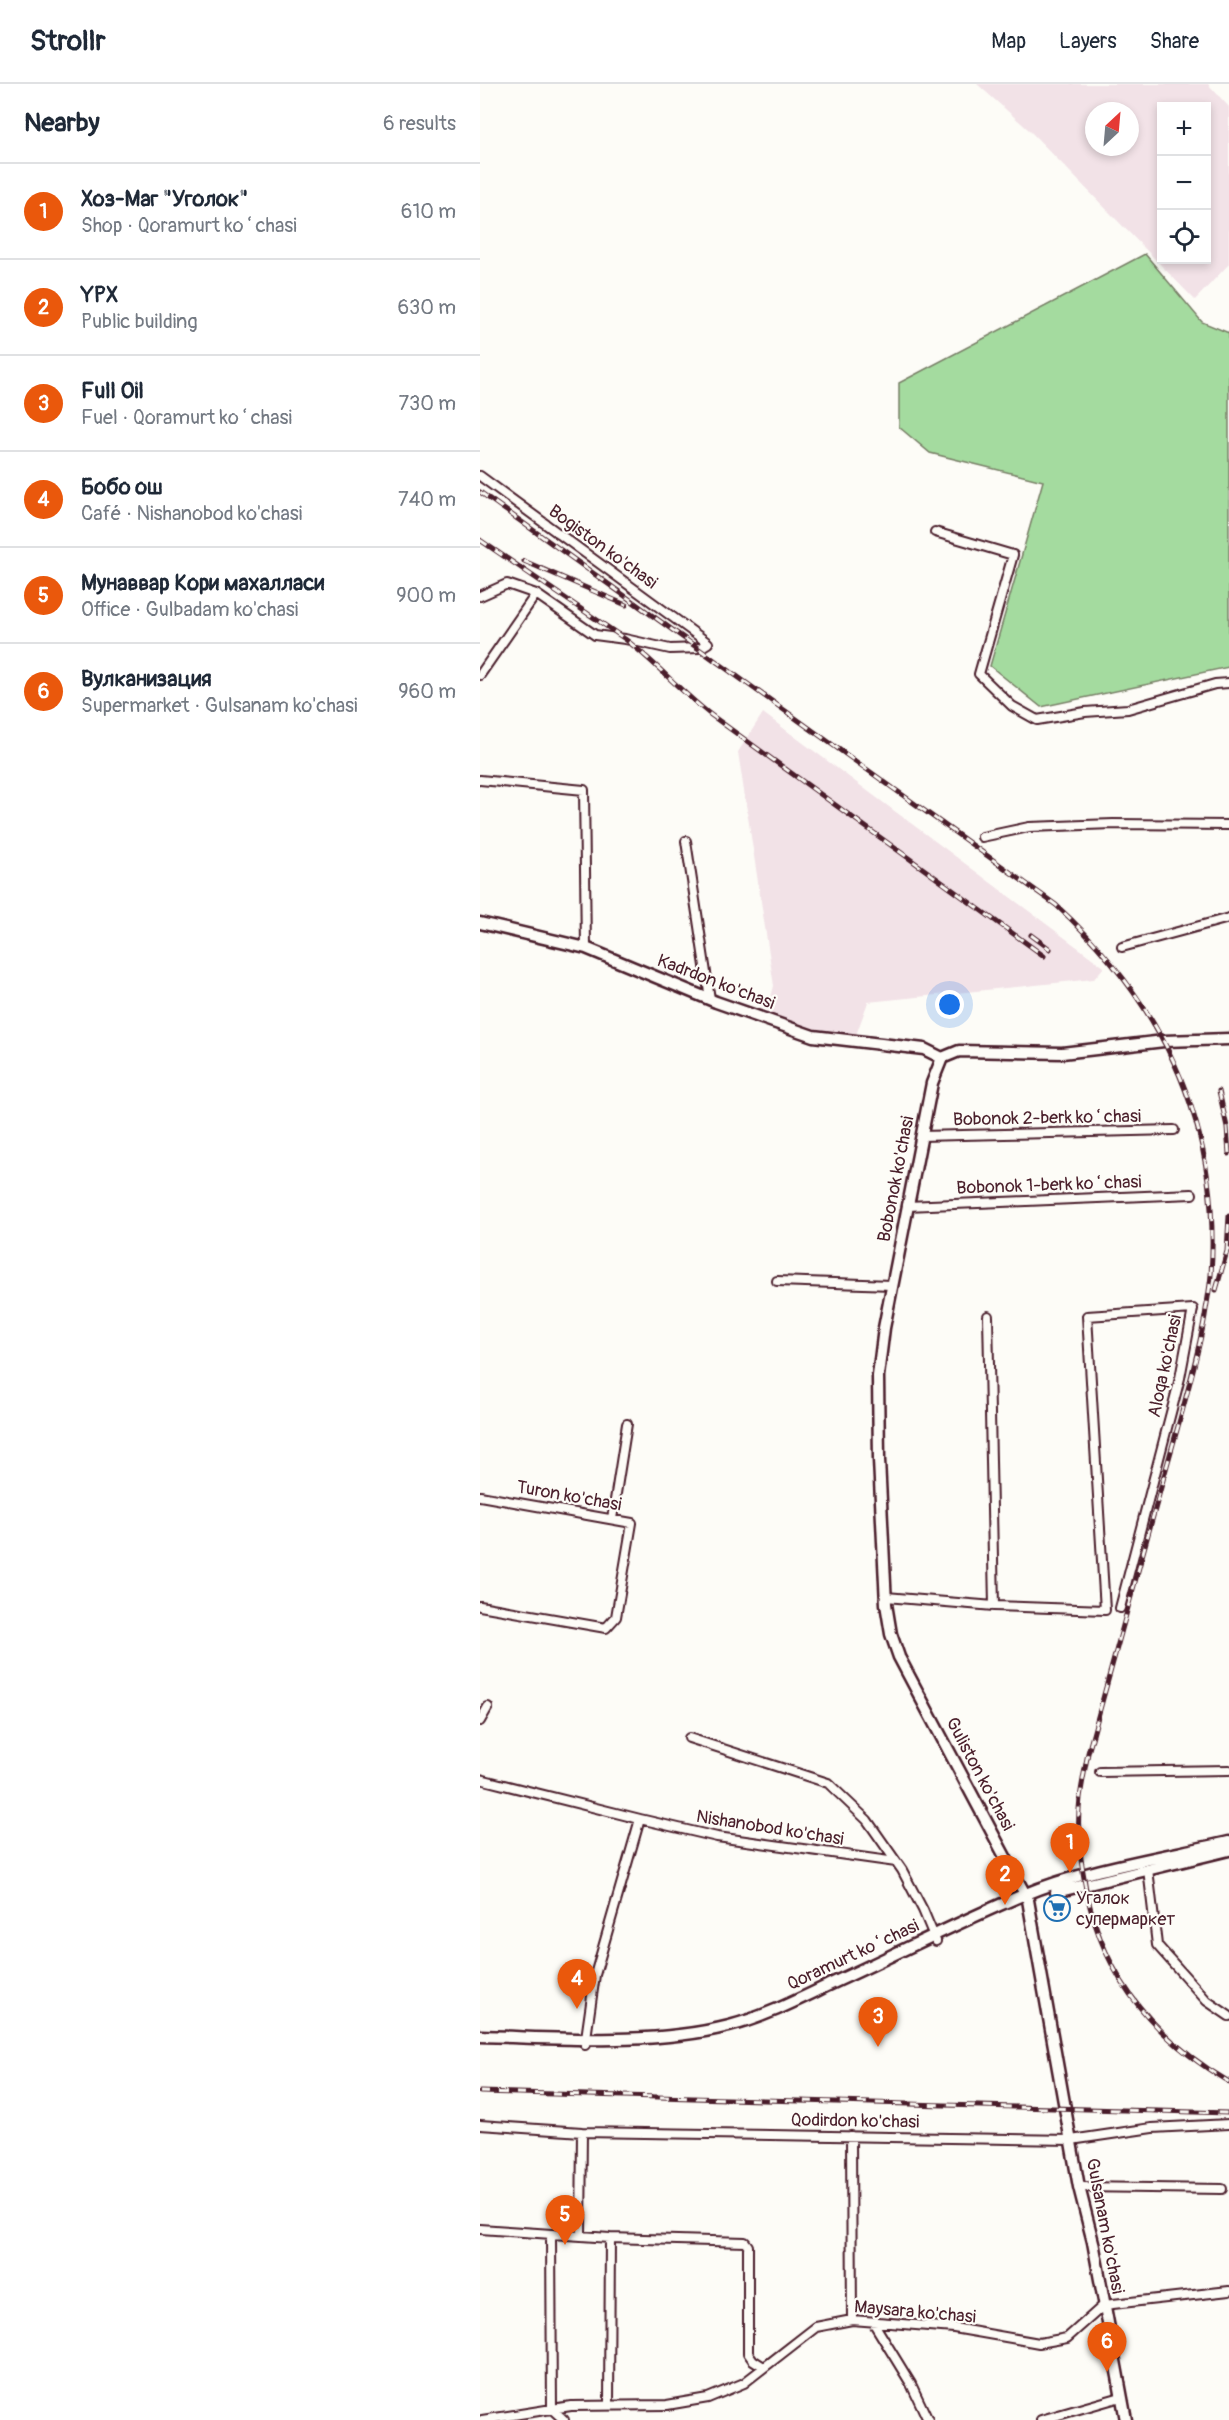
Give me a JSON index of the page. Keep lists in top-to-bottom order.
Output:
{
  "streets": {
    "main road": [
      "Kadrdon ko'chasi",
      "Bobonok ko'chasi",
      "Guliston ko'chasi",
      "Qoramurt koʻchasi",
      "Gulsanam ko'chasi"
    ],
    "street": [
      "Bogiston ko'chasi",
      "Bobonok 2-berk koʻchasi",
      "Bobonok 1-berk koʻchasi",
      "Aloqa ko'chasi",
      "Turon ko'chasi",
      "Nishanobod ko'chasi",
      "Qodirdon ko'chasi",
      "Maysara ko'chasi"
    ]
  },
  "crossings": [
    ["Kadrdon ko'chasi", "Bobonok ko'chasi"],
    ["Bobonok 2-berk koʻchasi", "Bobonok ko'chasi"],
    ["Bobonok ko'chasi", "Bobonok 1-berk koʻchasi"],
    ["Bobonok ko'chasi", "Guliston ko'chasi"],
    ["Guliston ko'chasi", "Qoramurt koʻchasi"],
    ["Guliston ko'chasi", "Gulsanam ko'chasi"],
    ["Qodirdon ko'chasi", "Gulsanam ko'chasi"],
    ["Gulsanam ko'chasi", "Maysara ko'chasi"]
  ],
  "places": {
    "supermarket": ["Угалок супермаркет"]
  },
  "north": "top right",
  "page": {
    "header": "Strollr",
    "nav": ["Map", "Layers", "Share"],
    "heading": ["Nearby", "6 results"],
    "map_buttons": ["+", "−"],
    "list": [
      {
        "mark": "1",
        "name": "Хоз-Маг \"Уголок\"",
        "note": "Shop · Qoramurt koʻchasi",
        "value": "610 m"
      },
      {
        "mark": "2",
        "name": "YPX",
        "note": "Public building",
        "value": "630 m"
      },
      {
        "mark": "3",
        "name": "Full Oil",
        "note": "Fuel · Qoramurt koʻchasi",
        "value": "730 m"
      },
      {
        "mark": "4",
        "name": "Бобо ош",
        "note": "Café · Nishanobod ko'chasi",
        "value": "740 m"
      },
      {
        "mark": "5",
        "name": "Мунаввар Кори махалласи",
        "note": "Office · Gulbadam ko'chasi",
        "value": "900 m"
      },
      {
        "mark": "6",
        "name": "Вулканизация",
        "note": "Supermarket · Gulsanam ko'chasi",
        "value": "960 m"
      }
    ],
    "pins": [
      "1",
      "2",
      "4",
      "3",
      "5",
      "6"
    ]
  }
}
